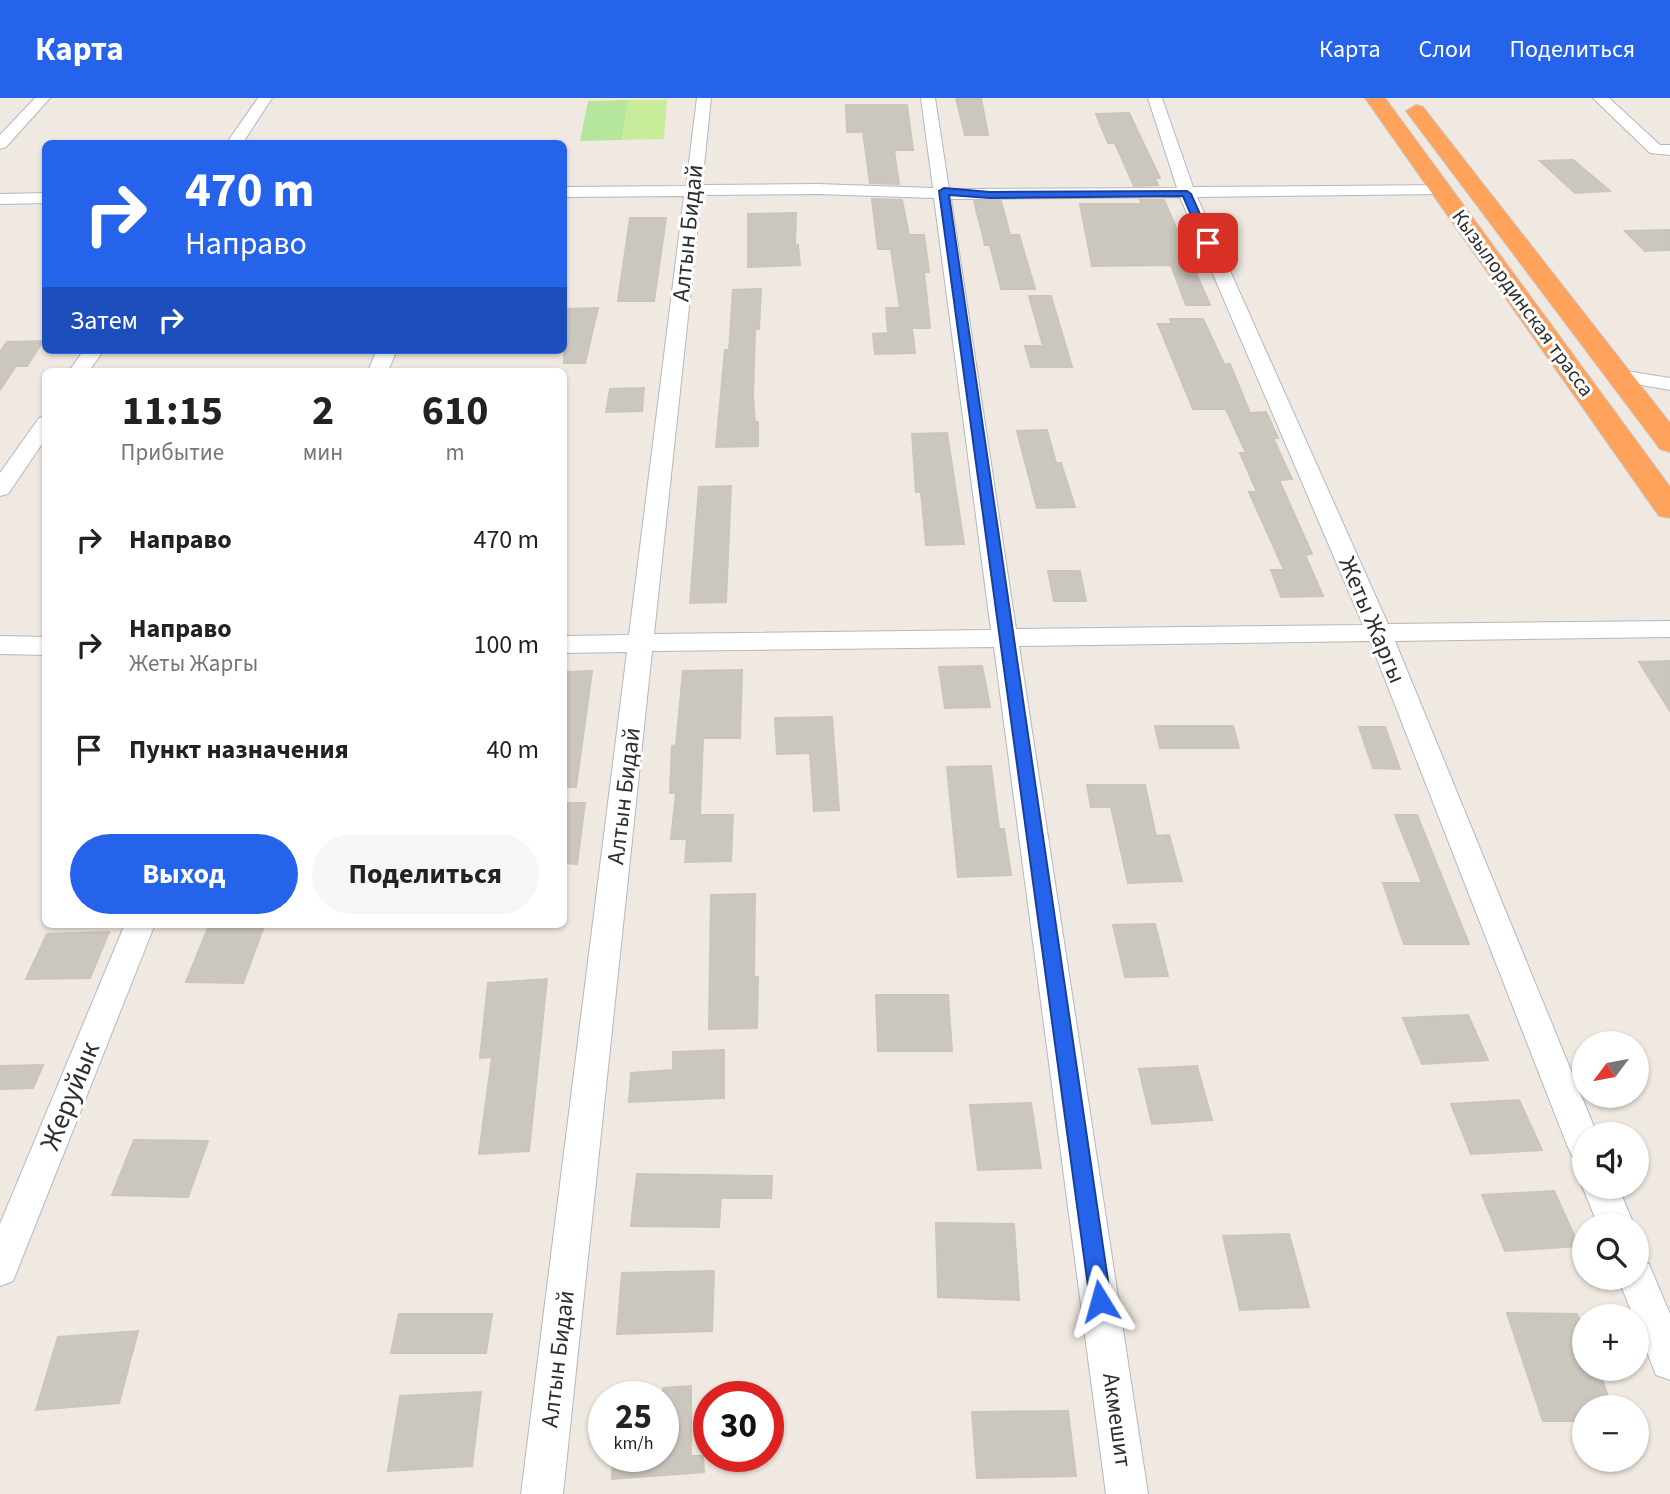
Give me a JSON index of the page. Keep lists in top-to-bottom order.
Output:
{
  "streets": {
    "highway": ["Кызылординская трасса"],
    "street": [
      "Алтын Бидай",
      "Жеты Жаргы",
      "Жеруйык",
      "Акмешит"
    ]
  },
  "north": "bottom left",
  "page": {
    "header": "Карта",
    "nav": ["Карта", "Слои", "Поделиться"],
    "turn": ["470 m", "Направо"],
    "then": "Затем",
    "eta": [
      "11:15",
      "Прибытие",
      "2",
      "мин",
      "610",
      "m"
    ],
    "list": [
      {
        "name": "Направо",
        "value": "470 m"
      },
      {
        "name": "Направо",
        "note": "Жеты Жаргы",
        "value": "100 m"
      },
      {
        "name": "Пункт назначения",
        "value": "40 m"
      }
    ],
    "buttons": ["Выход", "Поделиться"],
    "map_buttons": ["+", "−"],
    "speed": "25 km/h",
    "limit": "30"
  }
}
